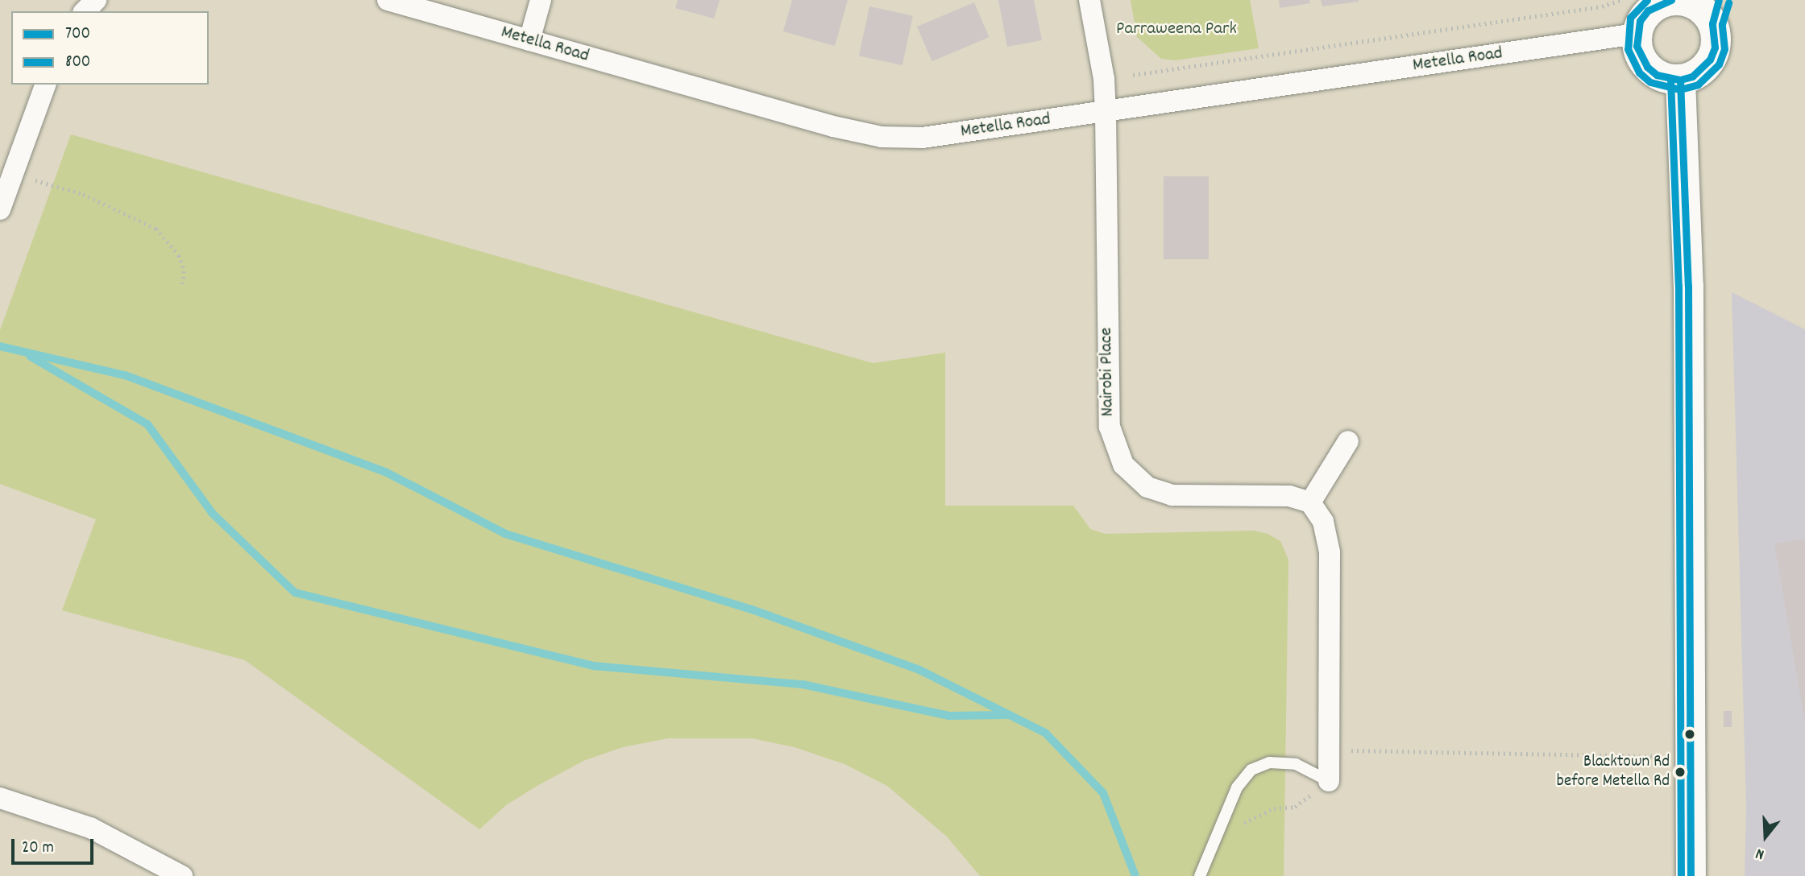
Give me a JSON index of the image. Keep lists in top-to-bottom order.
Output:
{
  "streets": {
    "street": ["Metella Road", "Nairobi Place"]
  },
  "crossings": [
    ["Metella Road", "Nairobi Place"]
  ],
  "parks": ["Parraweena Park"],
  "places": ["Blacktown Rd before Metella Rd"],
  "lines": ["transit line 700", "transit line 800"],
  "legend": ["700", "800"],
  "scale_bar": "20 m",
  "north": "bottom"
}
